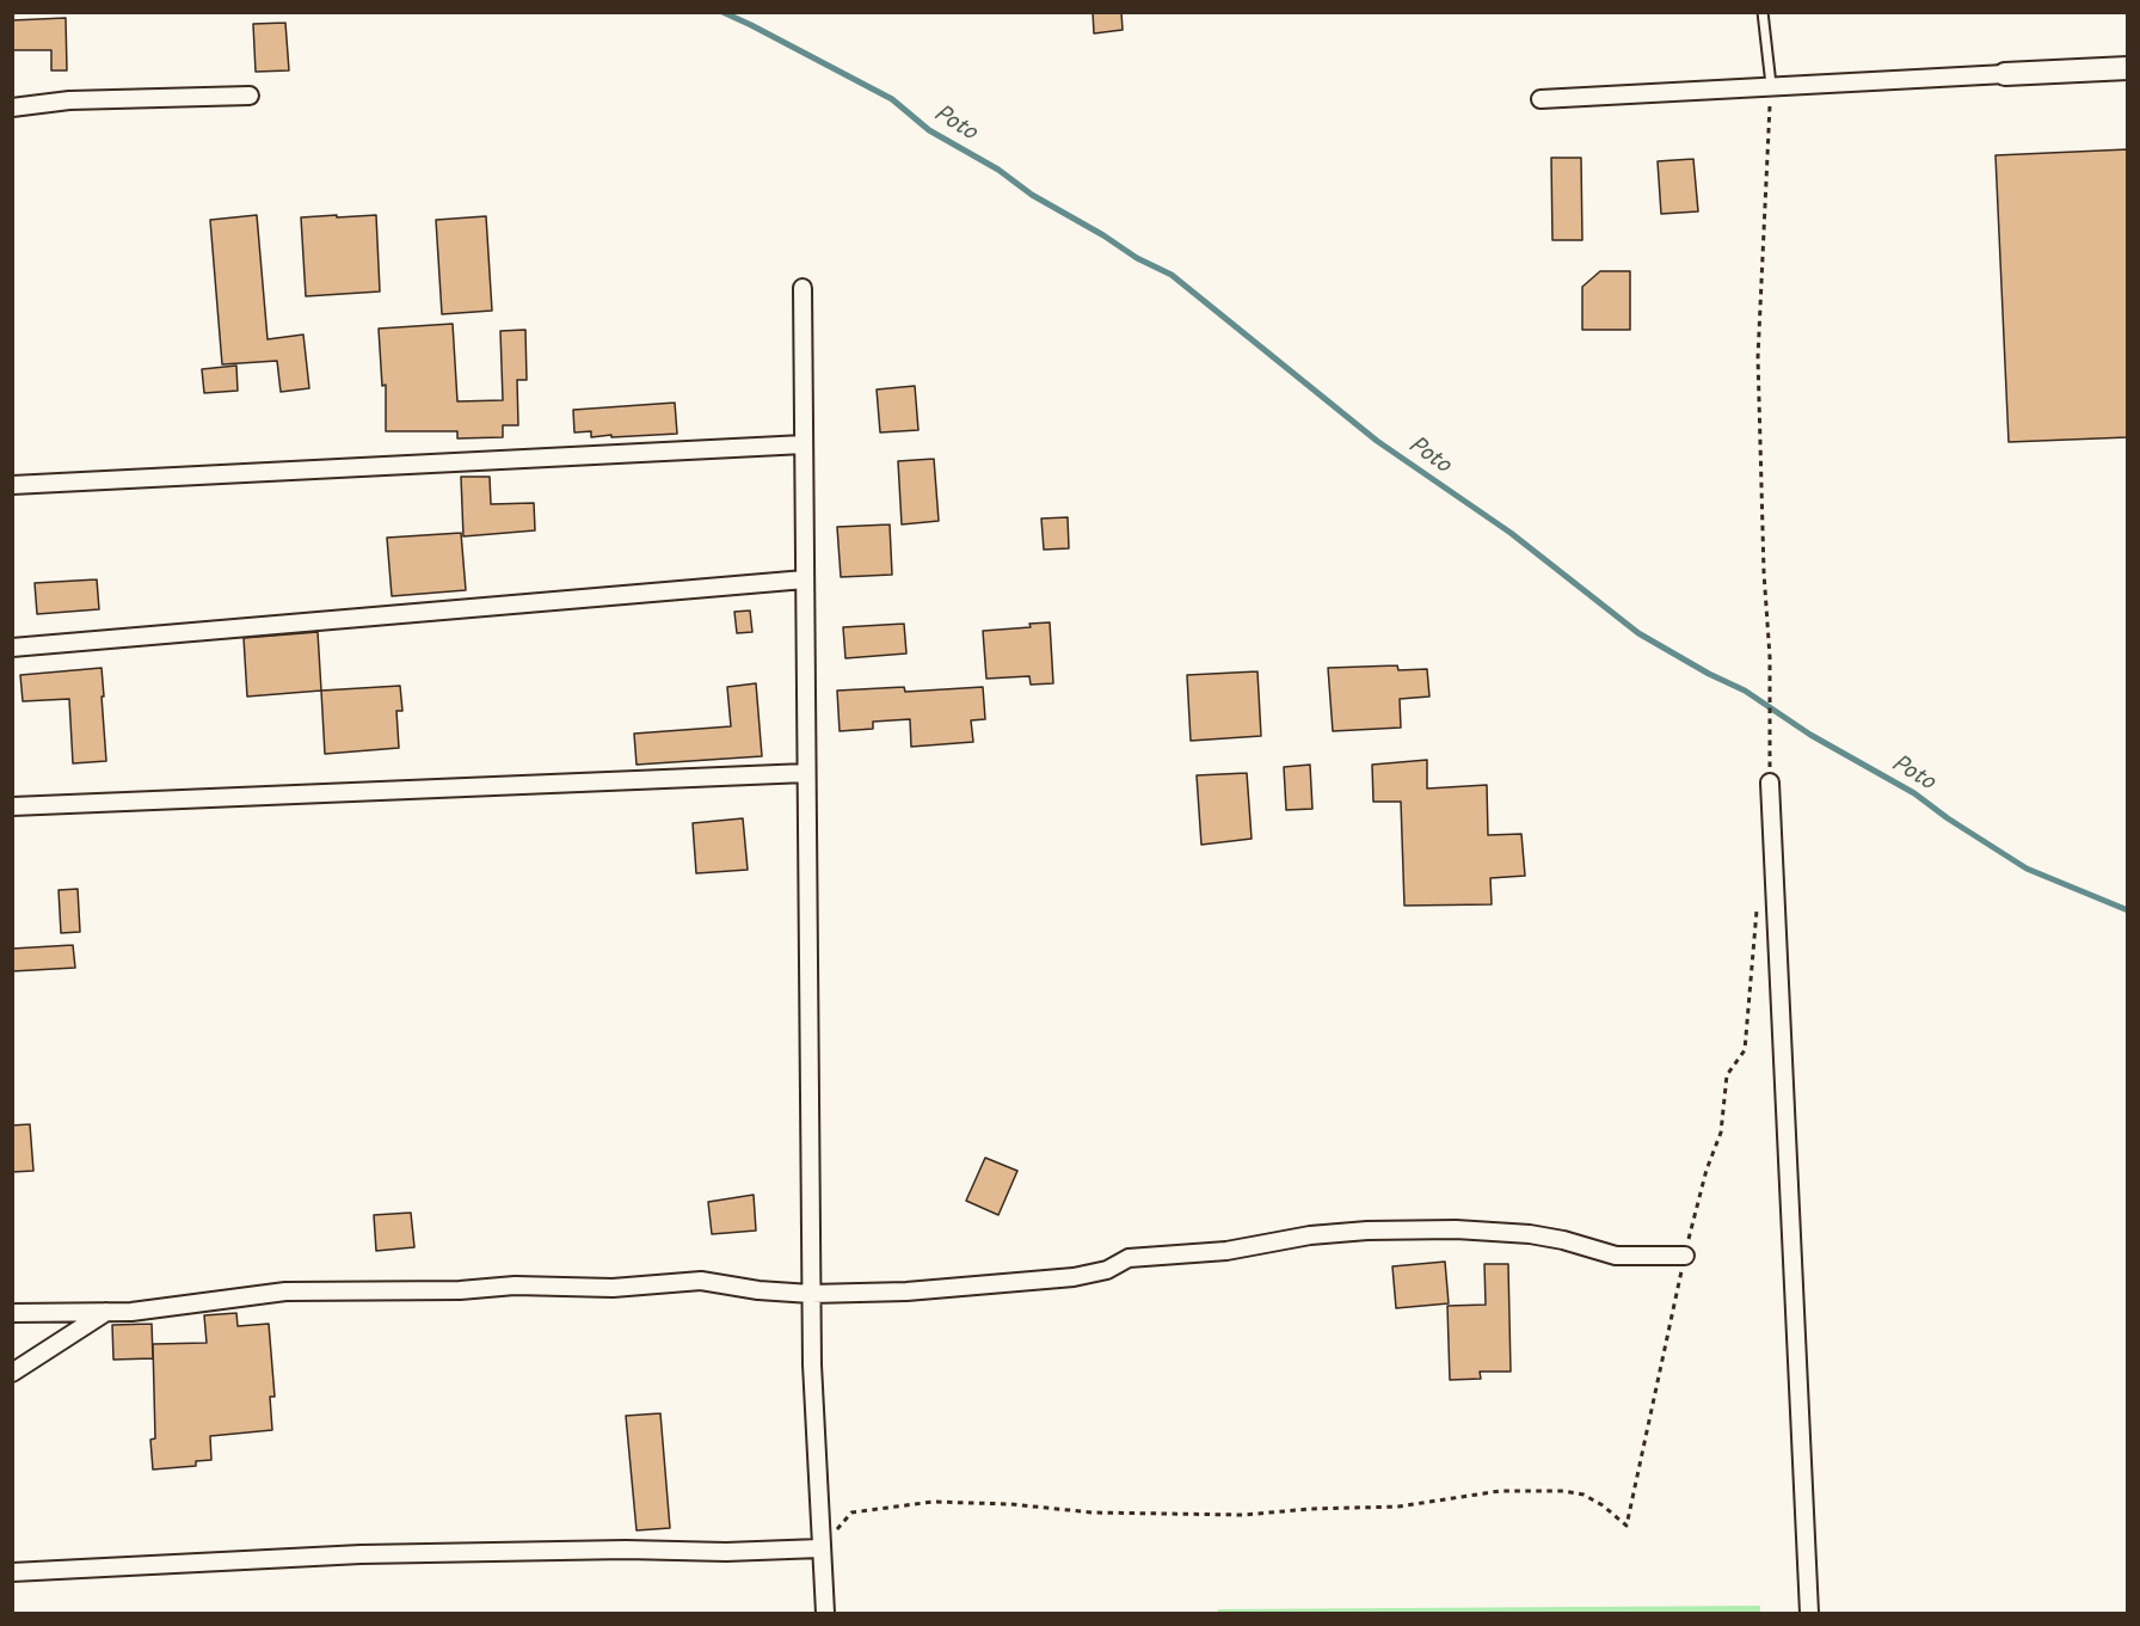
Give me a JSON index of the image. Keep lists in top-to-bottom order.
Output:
{
  "water": ["Poto"]
}
